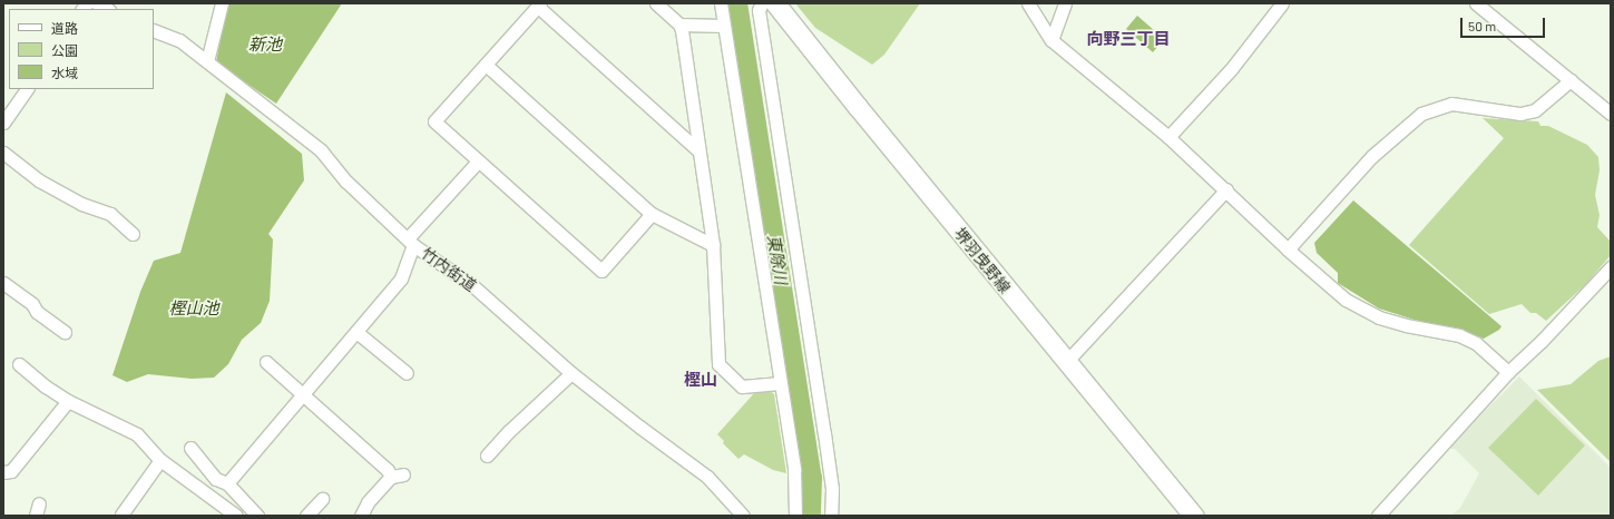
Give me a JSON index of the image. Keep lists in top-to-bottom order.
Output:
{
  "streets": {
    "main road": ["堺羽曳野線"],
    "street": ["竹内街道"]
  },
  "districts": ["向野三丁目", "樫山"],
  "water": ["新池", "東除川", "樫山池"],
  "legend": ["道路", "公園", "水域"],
  "scale_bar": "50 m"
}
